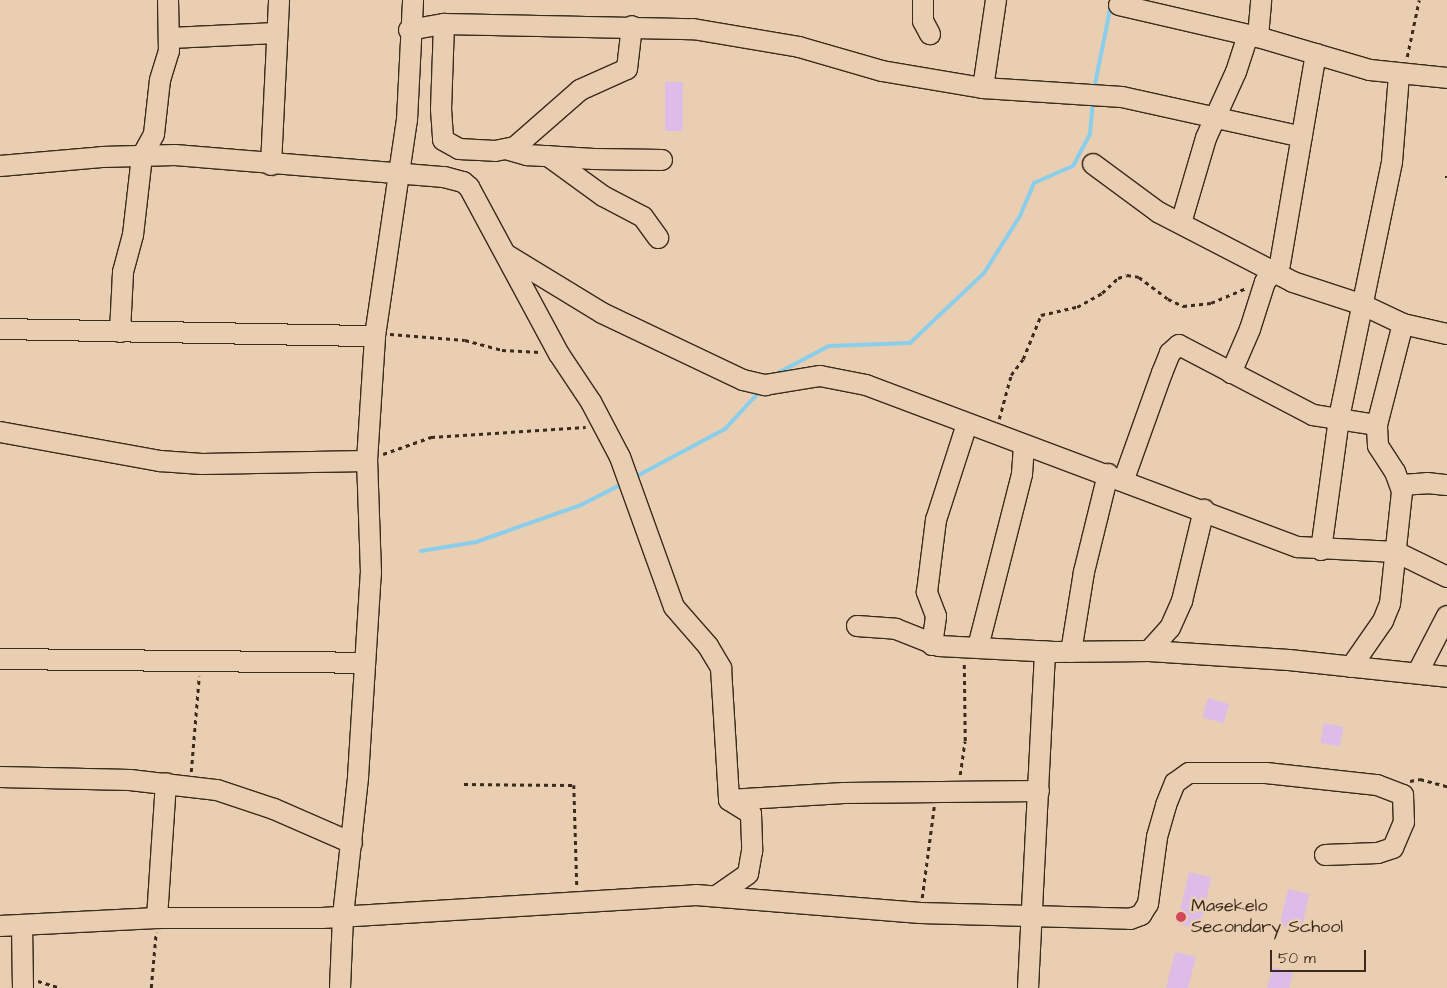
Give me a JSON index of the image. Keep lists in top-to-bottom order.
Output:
{
  "places": ["Masekelo Secondary School"],
  "scale_bar": "50 m"
}
